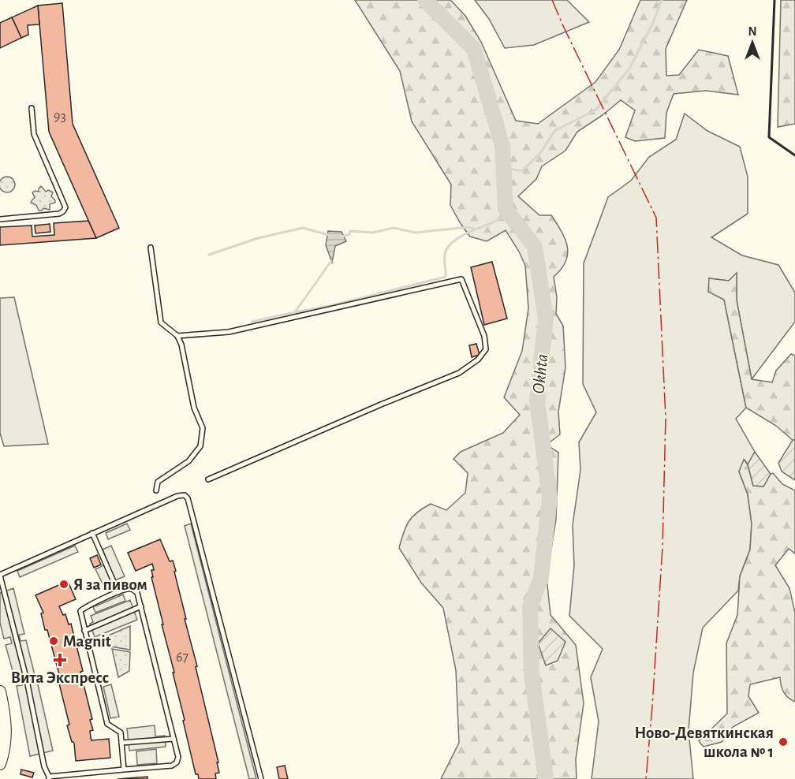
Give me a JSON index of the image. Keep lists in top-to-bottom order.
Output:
{
  "water": ["Okhta"],
  "places": {
    "other": ["Я за пивом", "Magnit", "Ново-Девяткинская школа № 1"],
    "health": ["Вита Экспресс"]
  },
  "house_numbers": ["93", "67"],
  "north": "top"
}
